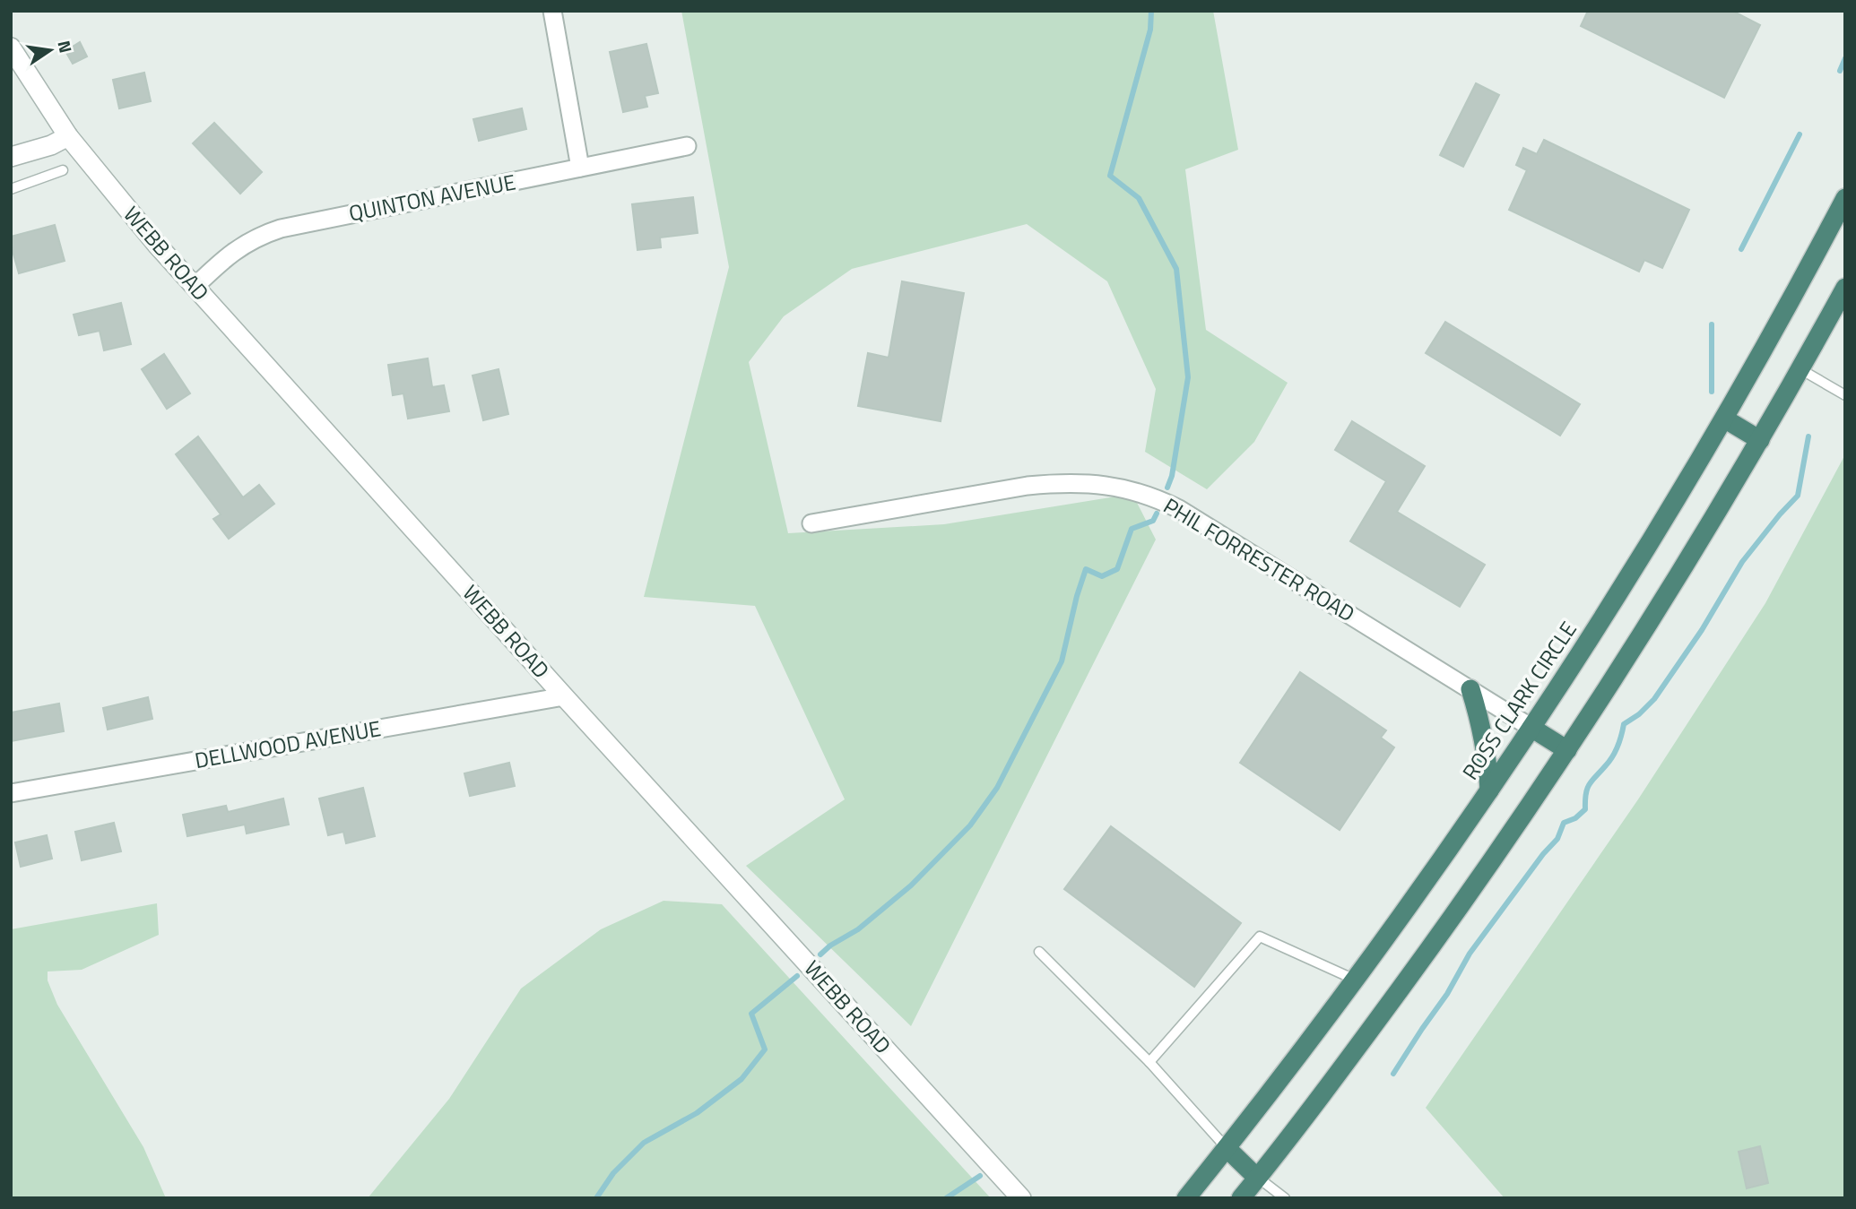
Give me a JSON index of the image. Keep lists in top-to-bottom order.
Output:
{
  "streets": {
    "highway": ["ROSS CLARK CIRCLE"],
    "street": [
      "QUINTON AVENUE",
      "WEBB ROAD",
      "PHIL FORRESTER ROAD",
      "DELLWOOD AVENUE"
    ]
  },
  "crossings": [
    ["QUINTON AVENUE", "WEBB ROAD"],
    ["WEBB ROAD", "DELLWOOD AVENUE"],
    ["PHIL FORRESTER ROAD", "ROSS CLARK CIRCLE"]
  ],
  "north": "right"
}
